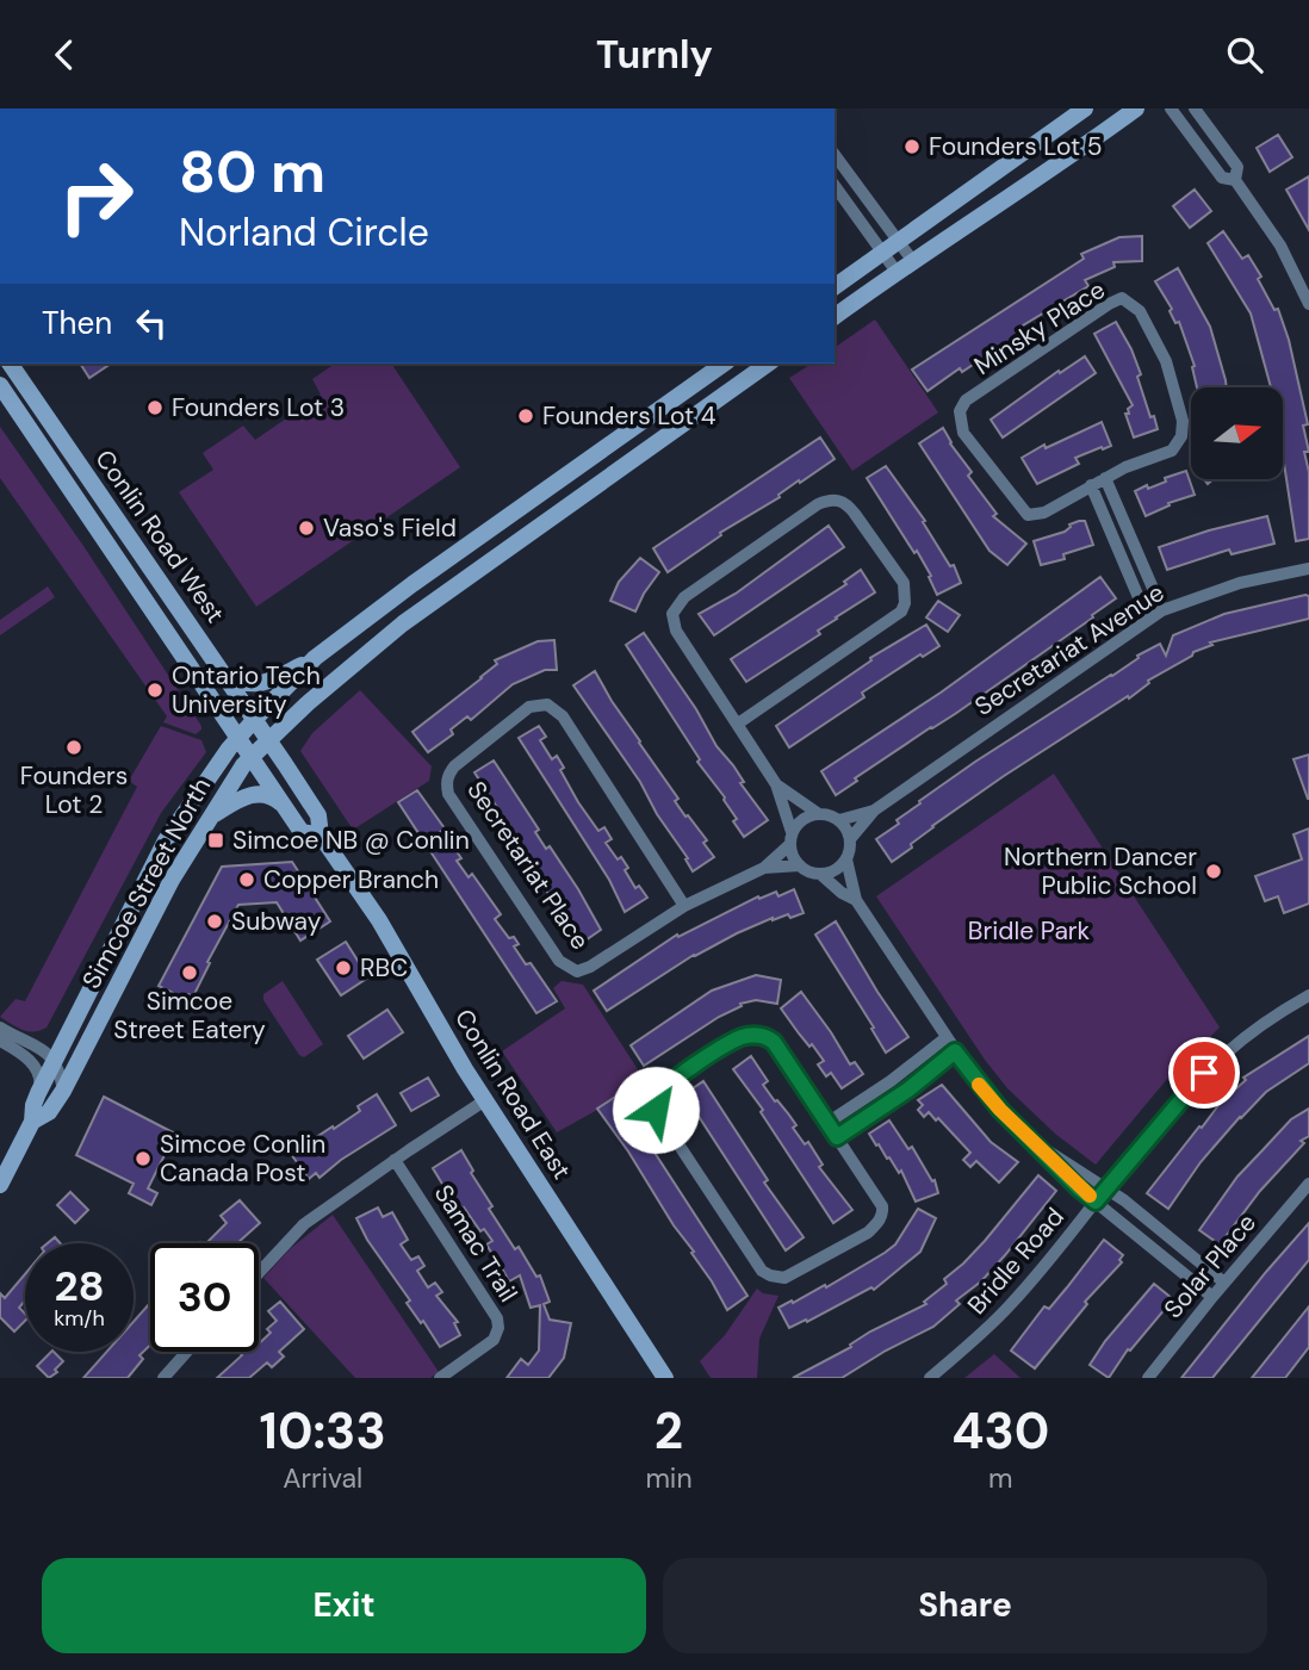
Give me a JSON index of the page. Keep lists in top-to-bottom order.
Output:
{
  "streets": {
    "main road": ["Conlin Road West", "Simcoe Street North", "Conlin Road East"],
    "street": [
      "Minsky Place",
      "Secretariat Avenue",
      "Secretariat Place",
      "Samac Trail",
      "Bridle Road",
      "Solar Place"
    ]
  },
  "crossings": [
    ["Conlin Road West", "Simcoe Street North"],
    ["Conlin Road West", "Conlin Road East"],
    ["Secretariat Avenue", "Secretariat Place"],
    ["Simcoe Street North", "Conlin Road East"]
  ],
  "parks": ["Bridle Park"],
  "places": {
    "other": [
      "Founders Lot 5",
      "Founders Lot 3",
      "Founders Lot 4",
      "Vaso's Field",
      "Ontario Tech University",
      "Founders Lot 2",
      "Northern Dancer Public School",
      "Copper Branch",
      "Subway",
      "RBC",
      "Simcoe Street Eatery",
      "Simcoe Conlin Canada Post"
    ],
    "transit": ["Simcoe NB @ Conlin"]
  },
  "north": "right",
  "page": {
    "header": "Turnly",
    "turn": ["80 m", "Norland Circle"],
    "then": "Then",
    "speed": "28 km/h",
    "limit": "30",
    "eta": [
      "10:33",
      "Arrival",
      "2",
      "min",
      "430",
      "m"
    ],
    "buttons": ["Exit", "Share"]
  }
}
